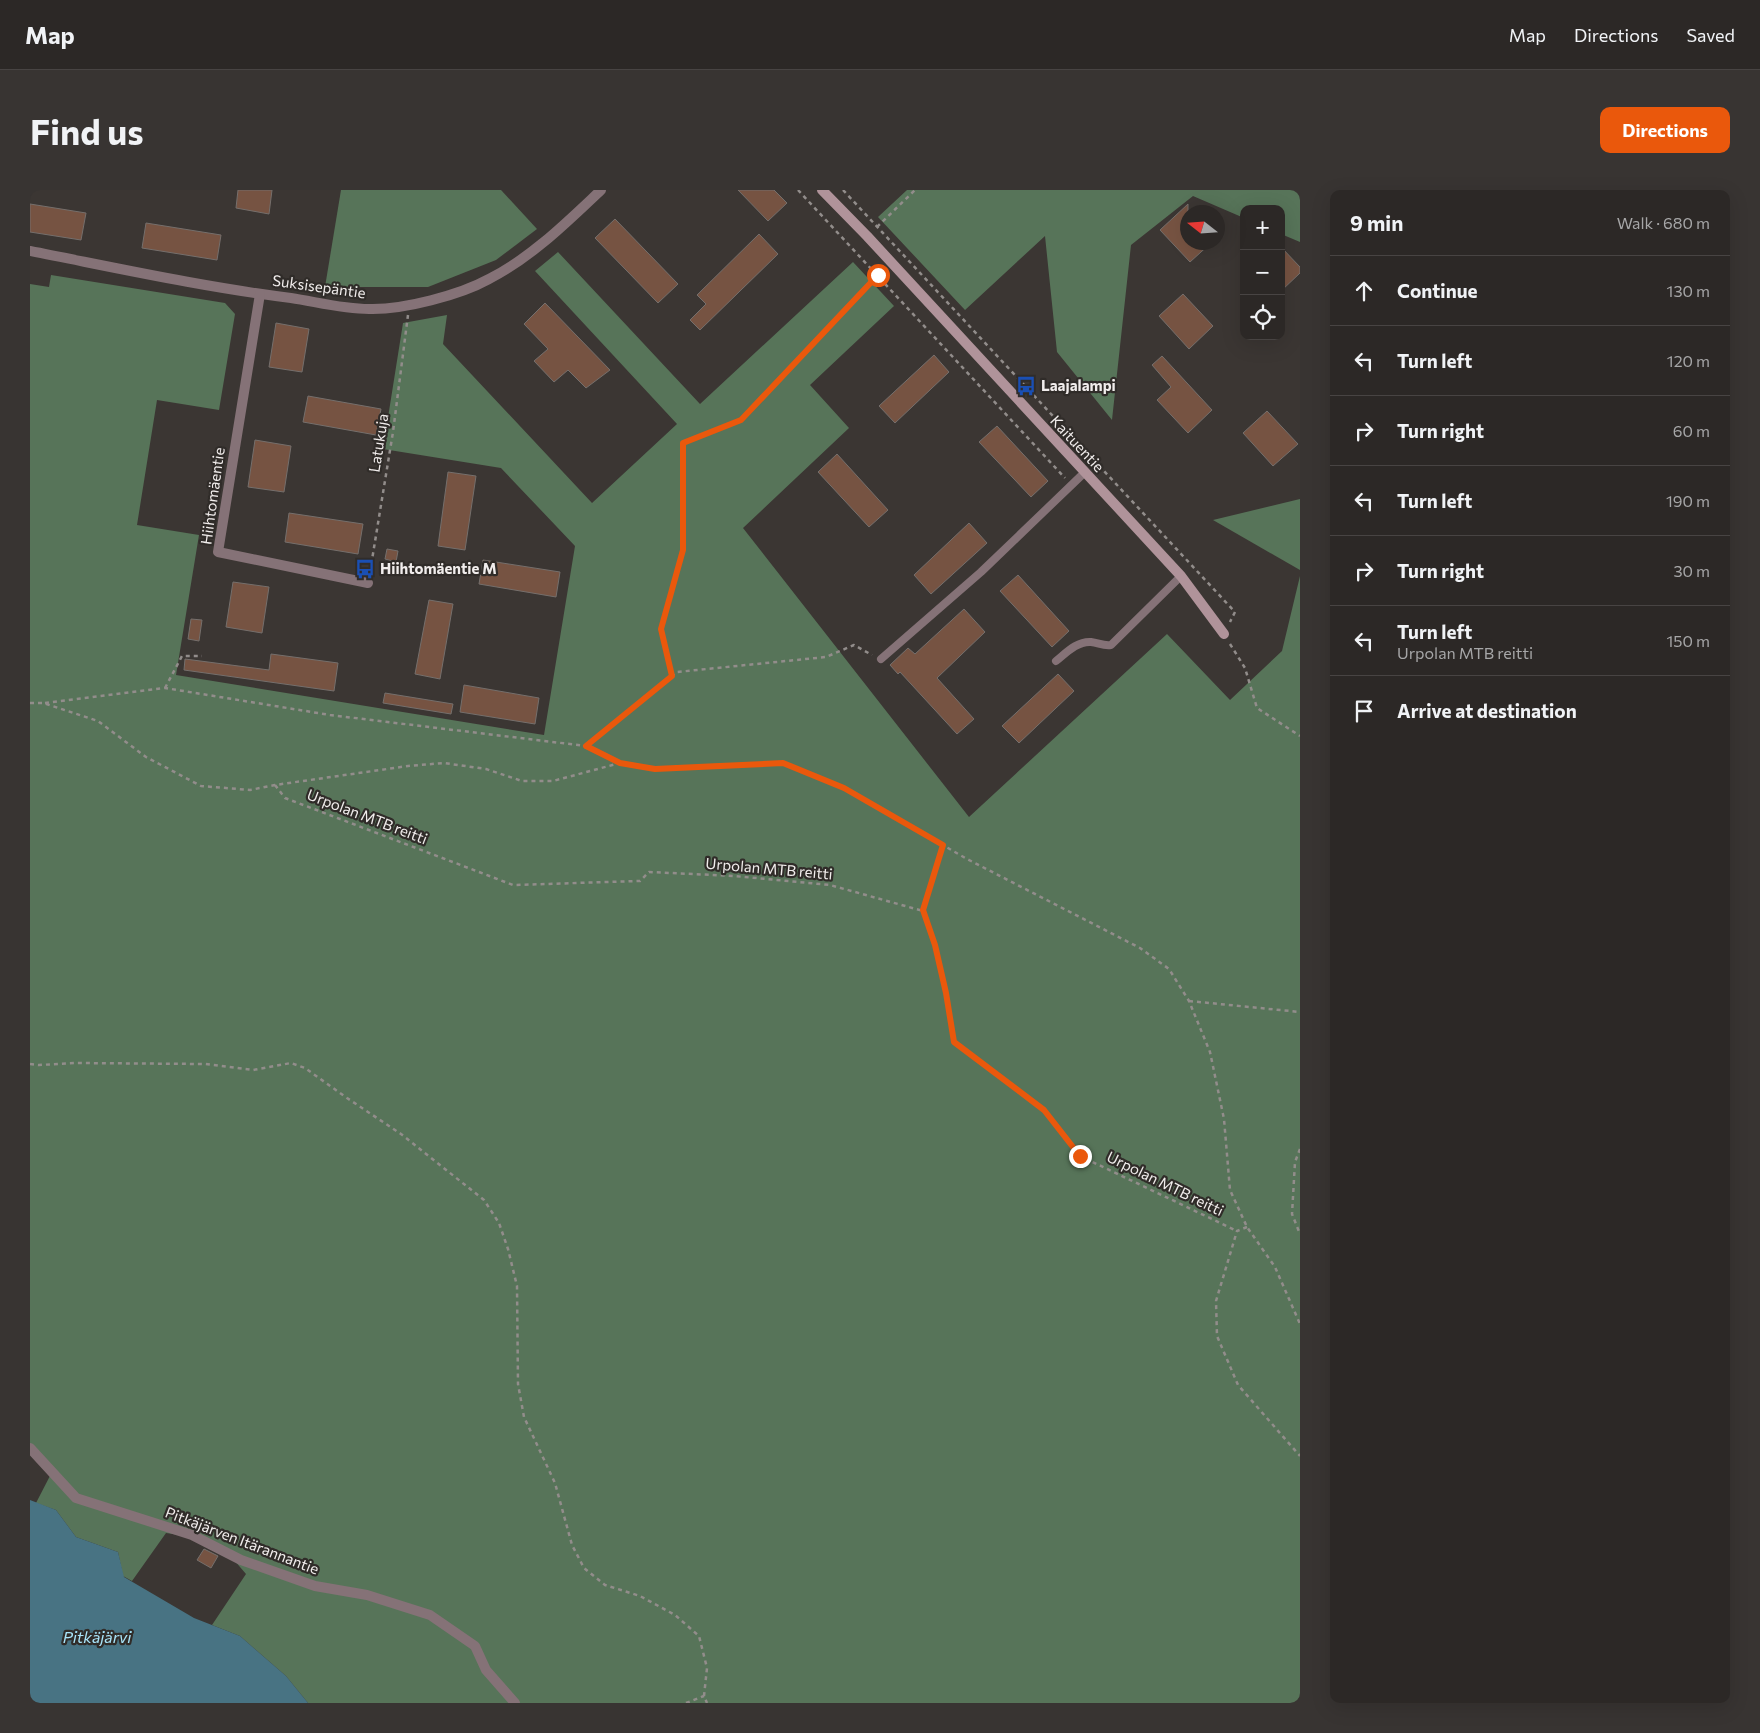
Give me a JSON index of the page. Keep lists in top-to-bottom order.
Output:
{
  "streets": {
    "street": [
      "Suksisepäntie",
      "Kaituentie",
      "Hiihtomäentie",
      "Pitkäjärven Itärannantie"
    ],
    "path": ["Latukuja", "Urpolan MTB reitti"]
  },
  "crossings": [
    ["Suksisepäntie", "Latukuja"],
    ["Suksisepäntie", "Hiihtomäentie"],
    ["Latukuja", "Hiihtomäentie"]
  ],
  "water": ["Pitkäjärvi"],
  "places": {
    "bus stop": ["Laajalampi", "Hiihtomäentie M"]
  },
  "north": "left",
  "page": {
    "header": "Map",
    "nav": ["Map", "Directions", "Saved"],
    "buttons": "Directions",
    "title": "Find us",
    "heading": ["9 min", "Walk · 680 m"],
    "map_buttons": ["+", "−"],
    "list": [
      ["Continue", "130 m"],
      ["Turn left", "120 m"],
      ["Turn right", "60 m"],
      ["Turn left", "190 m"],
      ["Turn right", "30 m"],
      ["Turn left", "Urpolan MTB reitti", "150 m"],
      "Arrive at destination"
    ]
  }
}
